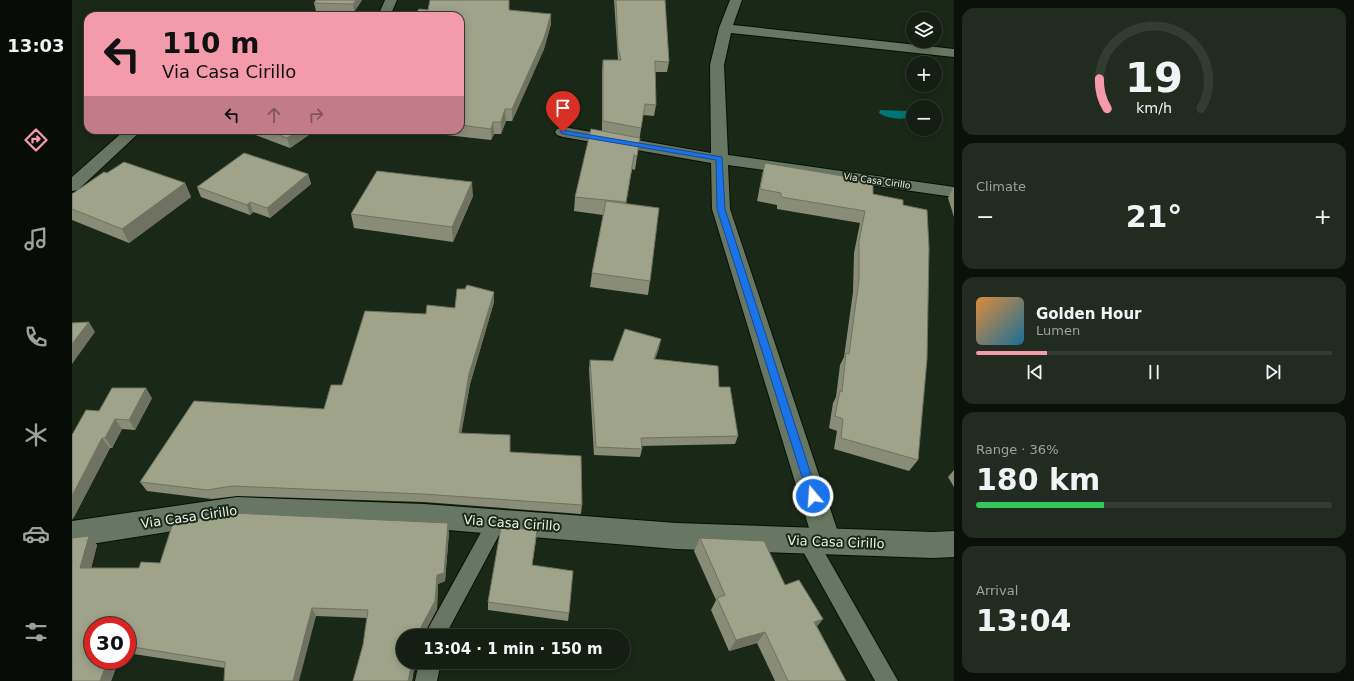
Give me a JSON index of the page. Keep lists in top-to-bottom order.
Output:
{
  "streets": {
    "street": ["Via Casa Cirillo"]
  },
  "page": {
    "tabs": "13:03",
    "map_buttons": ["+", "−"],
    "turn": ["110 m", "Via Casa Cirillo"],
    "tile": [
      "Climate",
      ["Range · 36%", "180 km"],
      ["Arrival", "13:04"]
    ],
    "heat": ["−", "21°", "+"],
    "song": ["Golden Hour", "Lumen"],
    "limit": "30",
    "trip": "13:04 · 1 min · 150 m",
    "gauge": ["19", "km/h"]
  }
}
